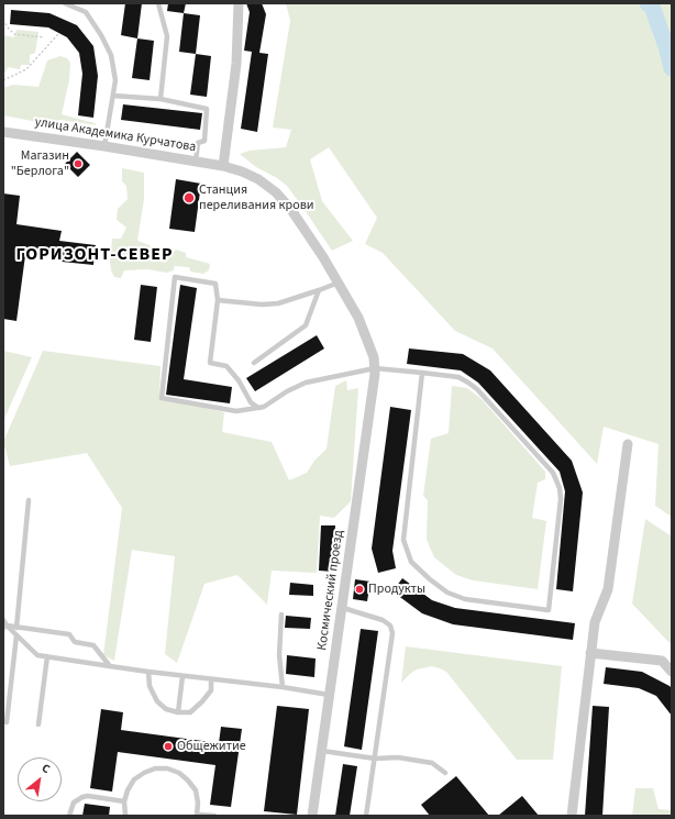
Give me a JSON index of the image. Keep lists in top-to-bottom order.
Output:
{
  "streets": {
    "street": ["улица Академика Курчатова", "Космический проезд"]
  },
  "crossings": [
    ["улица Академика Курчатова", "Космический проезд"]
  ],
  "districts": ["ГОРИЗОНТ-СЕВЕР"],
  "places": [
    "Магазин \"Берлога\"",
    "Станция переливания крови",
    "Продукты",
    "Общежитие"
  ],
  "north": "top right"
}
